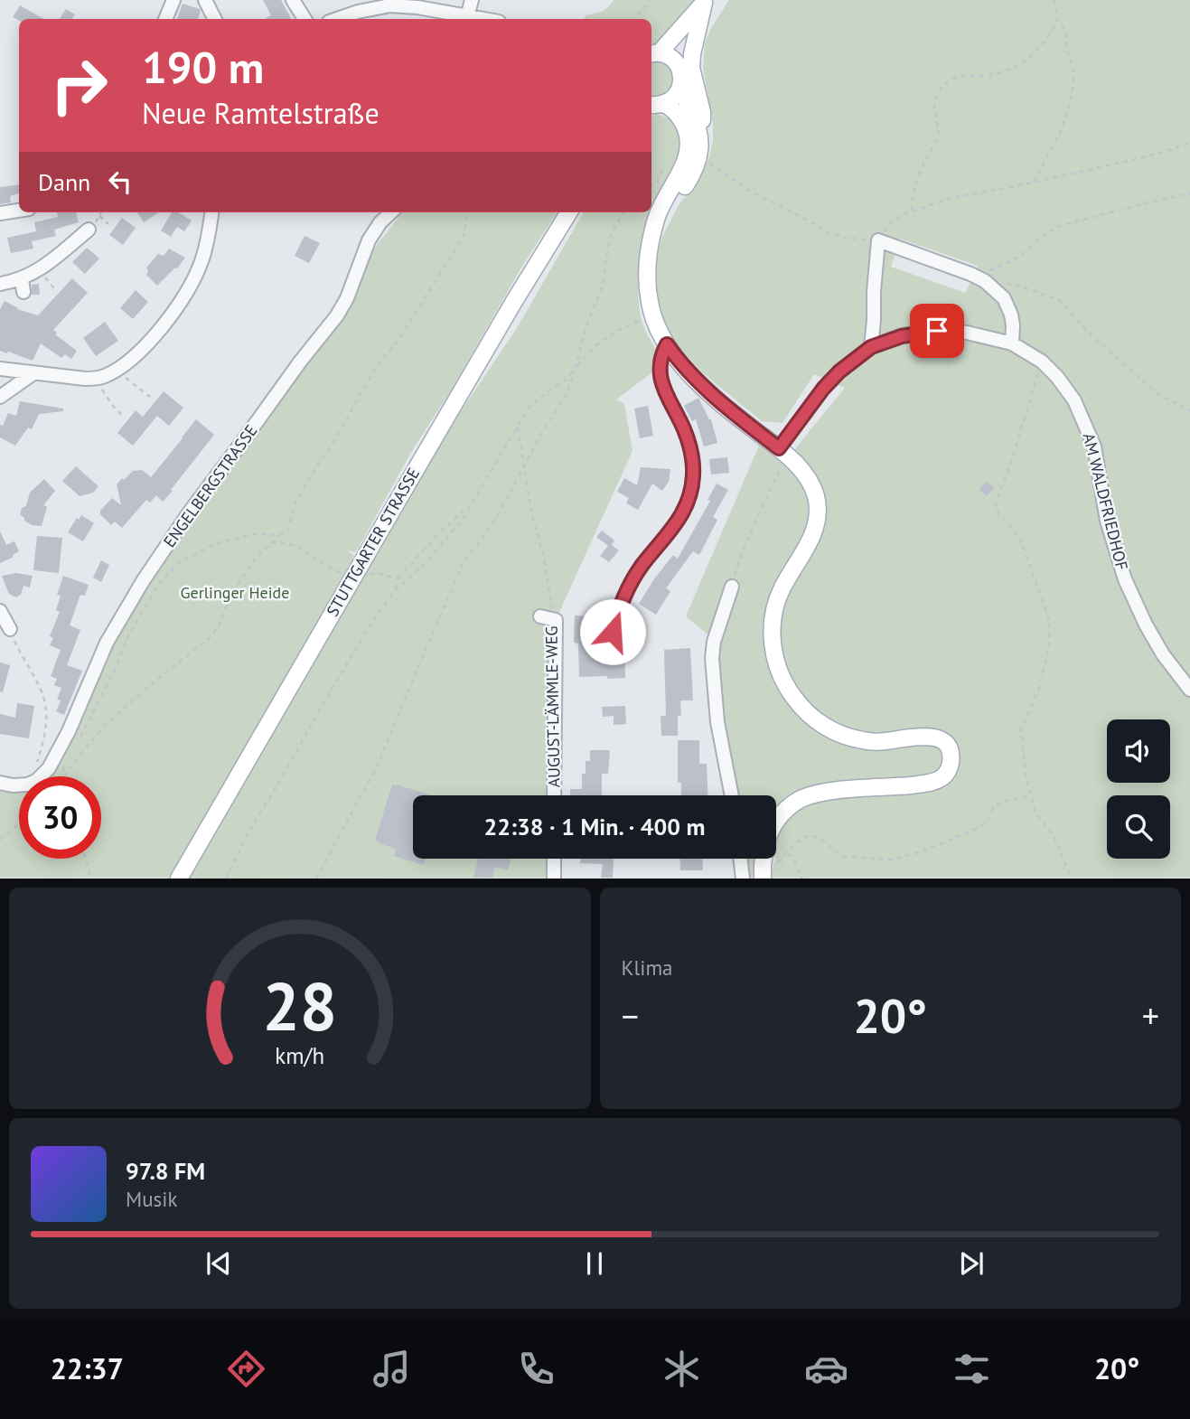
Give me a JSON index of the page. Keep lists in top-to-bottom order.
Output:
{
  "streets": {
    "main road": ["STUTTGARTER STRASSE"],
    "street": ["ENGELBERGSTRASSE", "AM WALDFRIEDHOF", "AUGUST-LÄMMLE-WEG"]
  },
  "parks": ["Gerlinger Heide"],
  "page": {
    "turn": ["190 m", "Neue Ramtelstraße"],
    "then": "Dann",
    "limit": "30",
    "trip": "22:38 · 1 Min. · 400 m",
    "tile": "Klima",
    "heat": ["−", "20°", "+"],
    "song": ["97.8 FM", "Musik"],
    "tabs": ["22:37", "20°"],
    "gauge": ["28", "km/h"]
  }
}
